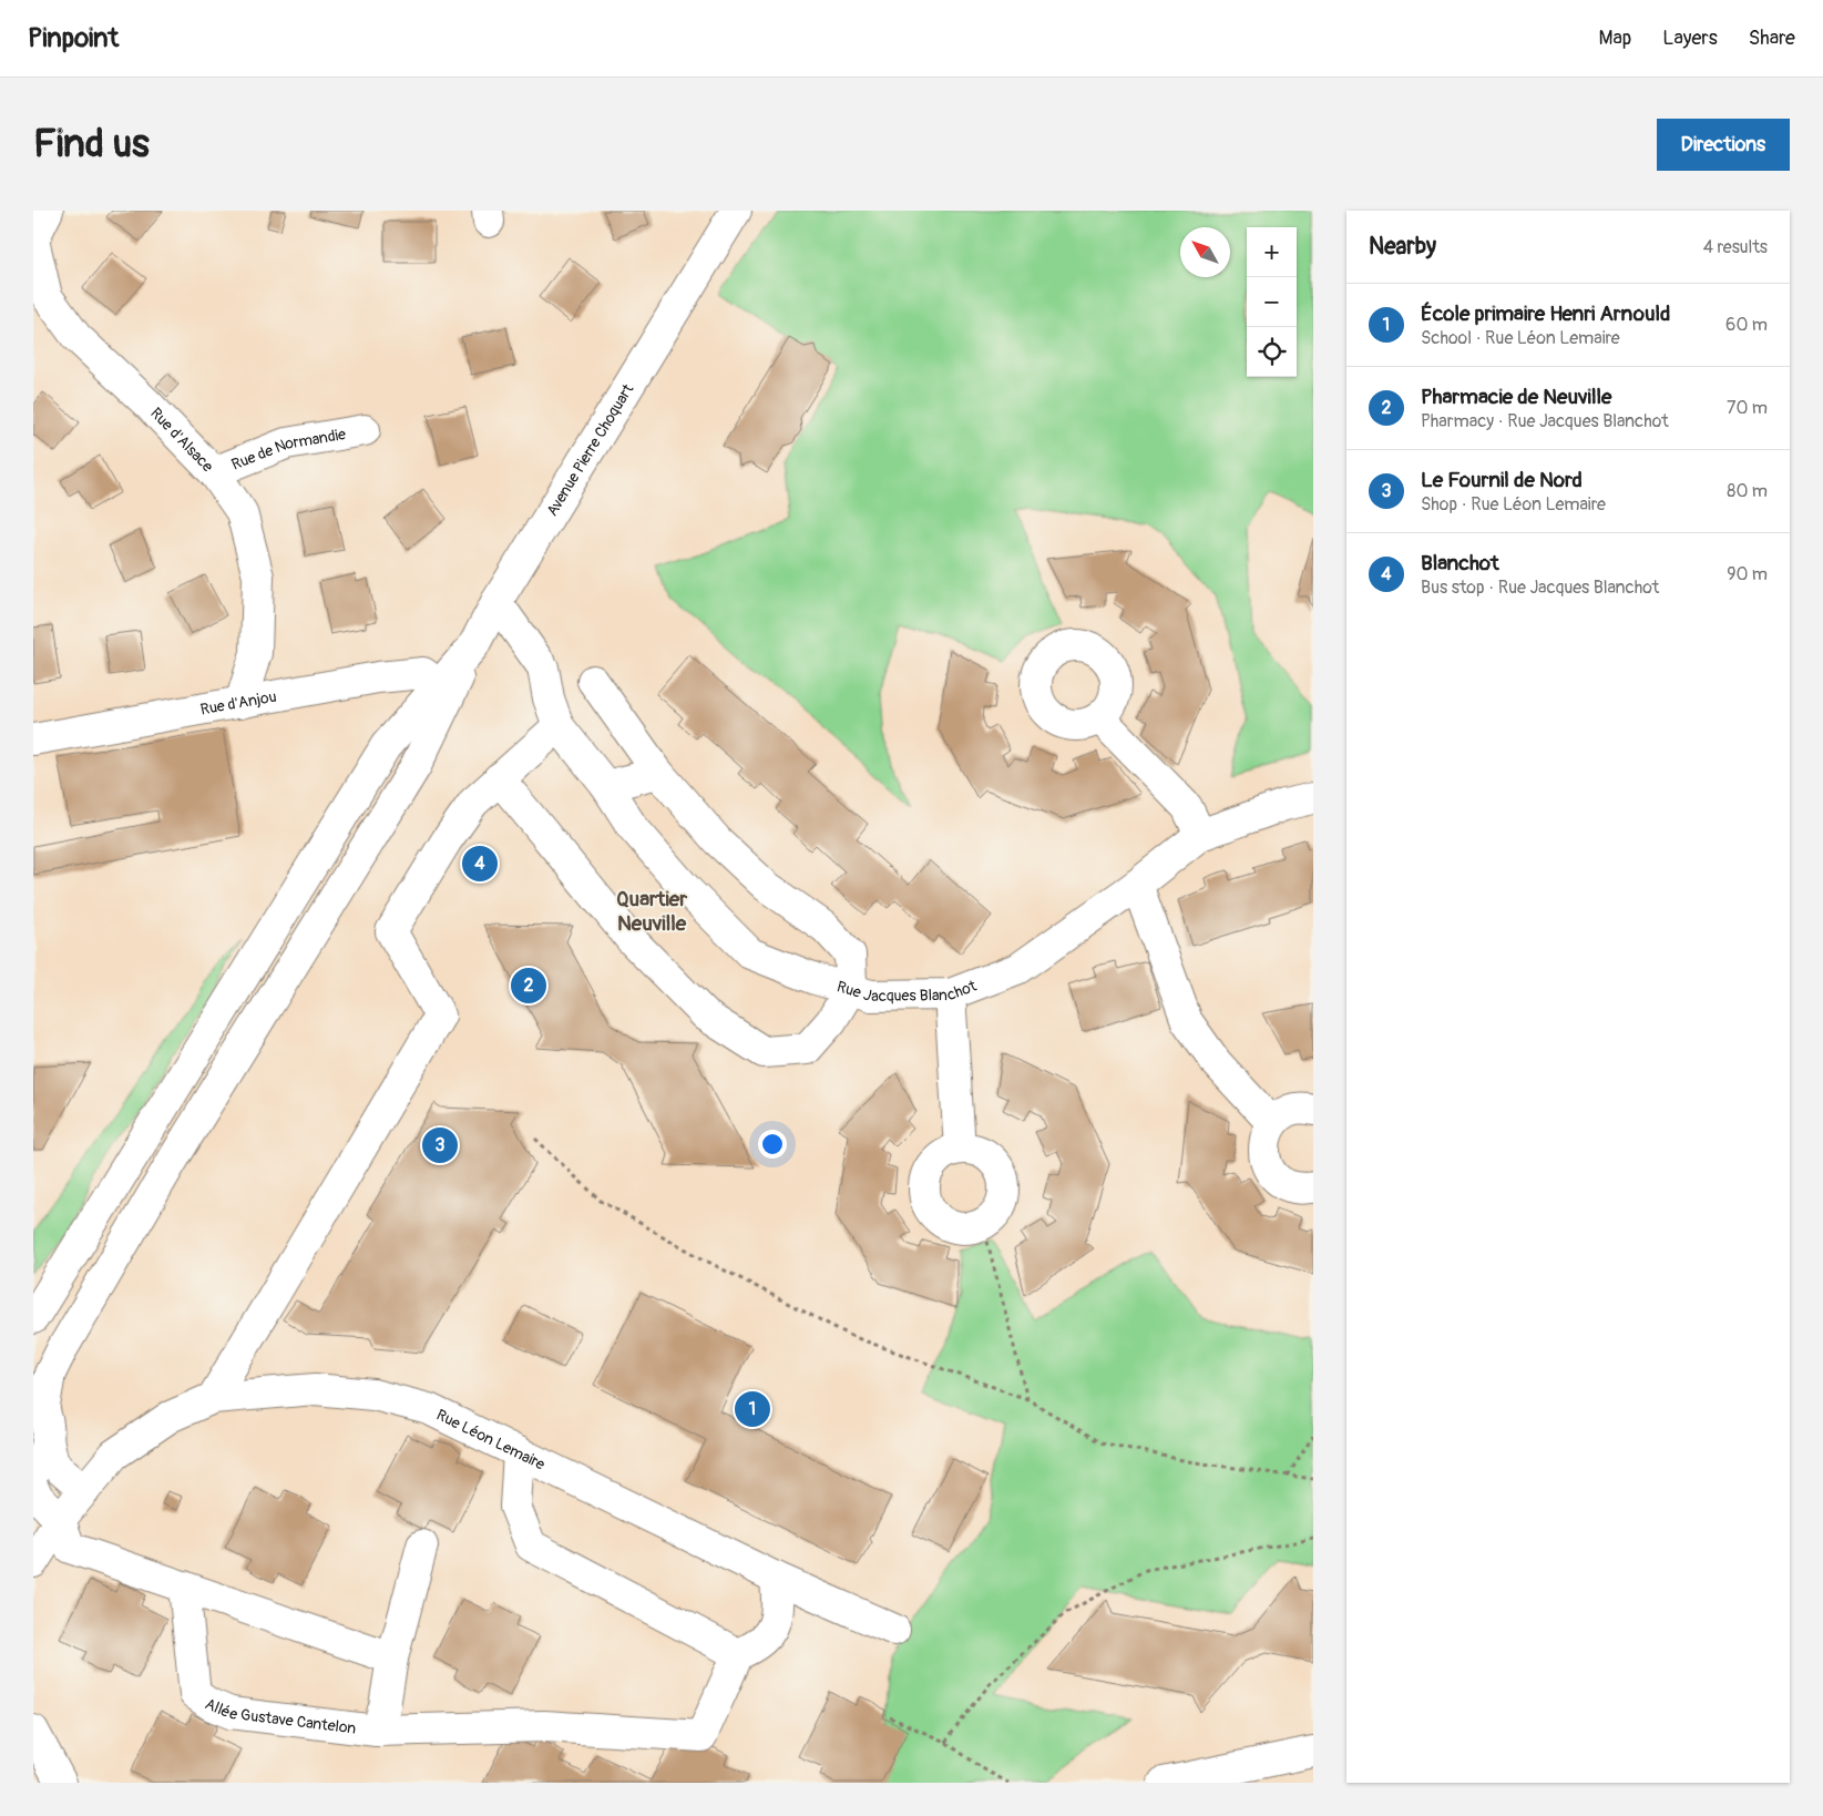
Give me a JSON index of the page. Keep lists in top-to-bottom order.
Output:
{
  "streets": {
    "street": [
      "Rue d'Alsace",
      "Rue de Normandie",
      "Avenue Pierre Choquart",
      "Rue d'Anjou",
      "Rue Jacques Blanchot",
      "Rue Léon Lemaire",
      "Allée Gustave Cantelon"
    ]
  },
  "crossings": [
    ["Rue d'Alsace", "Rue de Normandie"],
    ["Rue d'Alsace", "Rue d'Anjou"],
    ["Avenue Pierre Choquart", "Rue d'Anjou"],
    ["Avenue Pierre Choquart", "Rue Jacques Blanchot"]
  ],
  "districts": ["Quartier Neuville"],
  "north": "top left",
  "page": {
    "header": "Pinpoint",
    "nav": ["Map", "Layers", "Share"],
    "buttons": "Directions",
    "title": "Find us",
    "heading": ["Nearby", "4 results"],
    "map_buttons": ["+", "−"],
    "list": [
      {
        "mark": "1",
        "name": "École primaire Henri Arnould",
        "note": "School · Rue Léon Lemaire",
        "value": "60 m"
      },
      {
        "mark": "2",
        "name": "Pharmacie de Neuville",
        "note": "Pharmacy · Rue Jacques Blanchot",
        "value": "70 m"
      },
      {
        "mark": "3",
        "name": "Le Fournil de Nord",
        "note": "Shop · Rue Léon Lemaire",
        "value": "80 m"
      },
      {
        "mark": "4",
        "name": "Blanchot",
        "note": "Bus stop · Rue Jacques Blanchot",
        "value": "90 m"
      }
    ],
    "pins": [
      "4",
      "2",
      "3",
      "1"
    ]
  }
}
